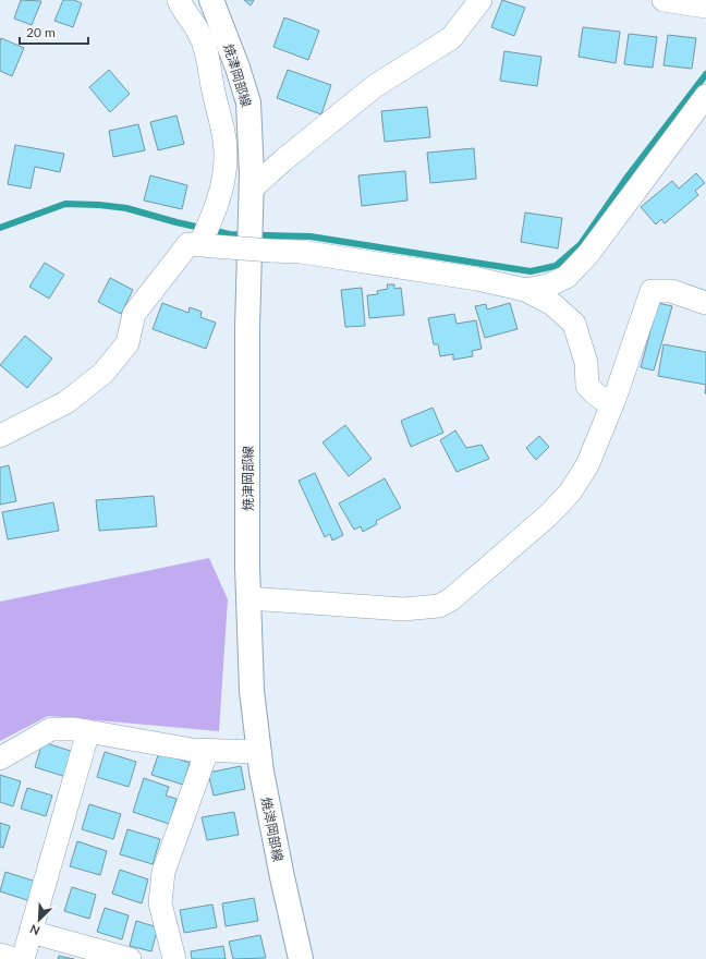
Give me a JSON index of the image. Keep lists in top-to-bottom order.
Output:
{
  "streets": {
    "main road": ["焼津岡部線"]
  },
  "scale_bar": "20 m",
  "north": "bottom left"
}
